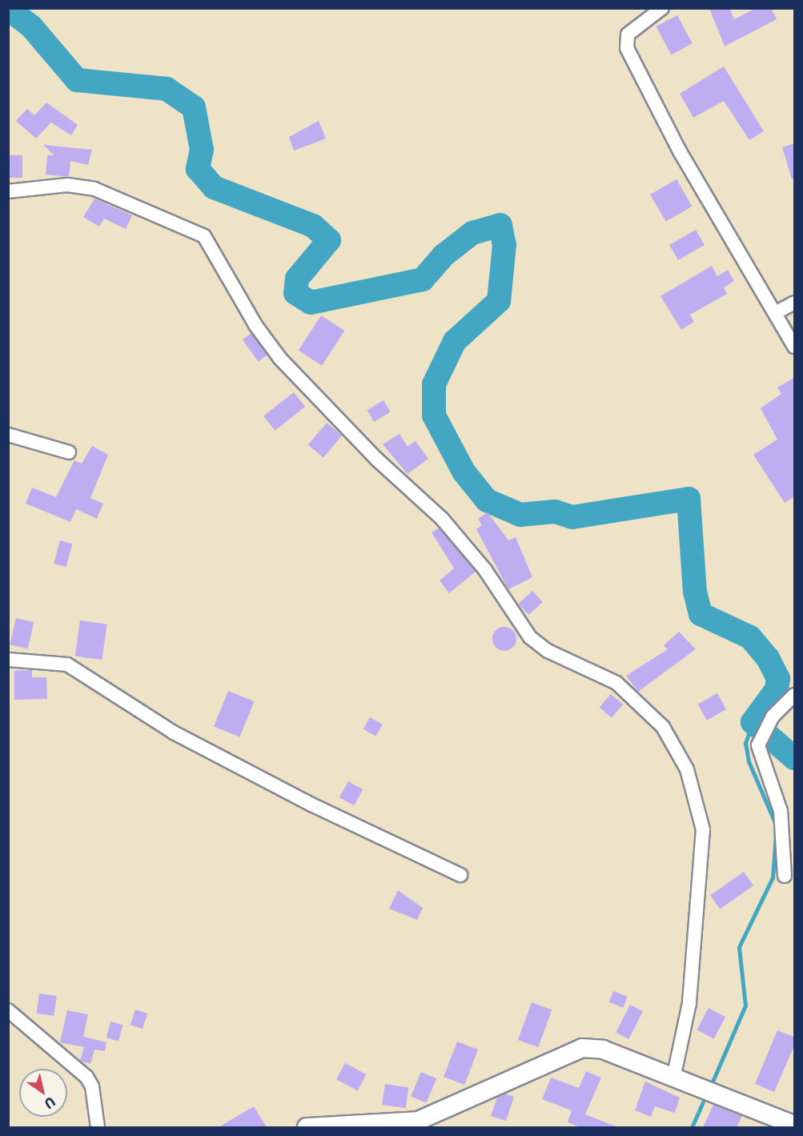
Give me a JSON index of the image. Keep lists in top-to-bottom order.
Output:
{
  "north": "bottom right"
}
